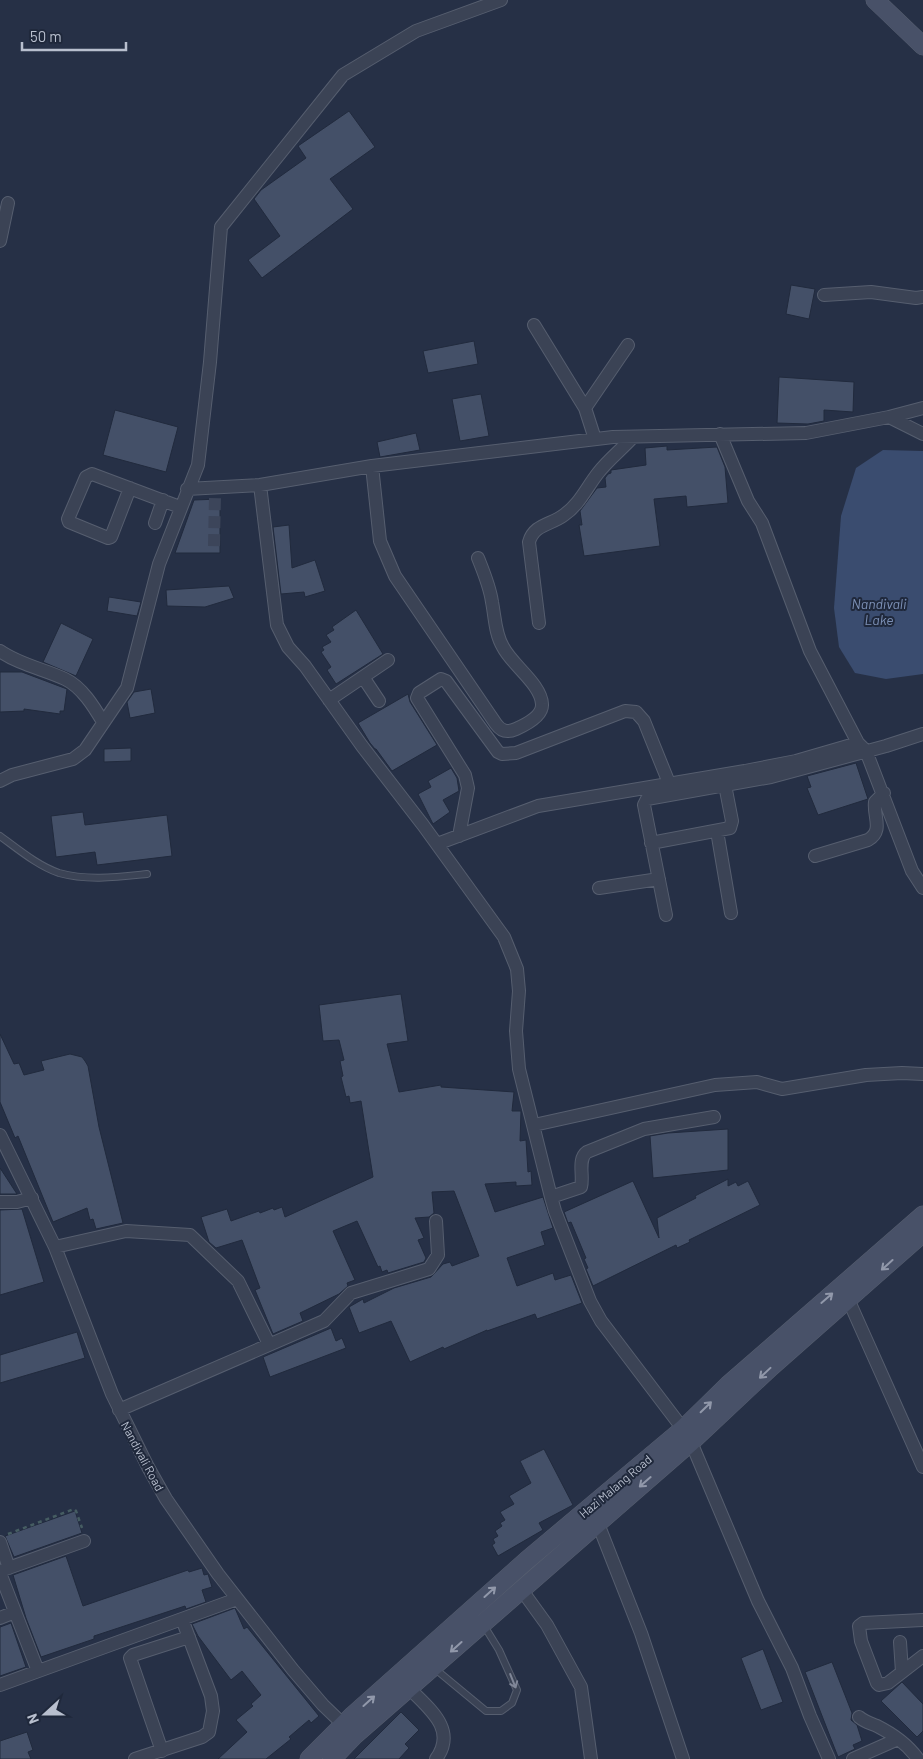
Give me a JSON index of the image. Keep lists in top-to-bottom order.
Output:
{
  "streets": {
    "main road": ["Hazi Malang Road"],
    "street": ["Nandivali Road"]
  },
  "crossings": [
    ["Nandivali Road", "Hazi Malang Road"]
  ],
  "water": ["Nandivali Lake"],
  "scale_bar": "50 m",
  "north": "left"
}
